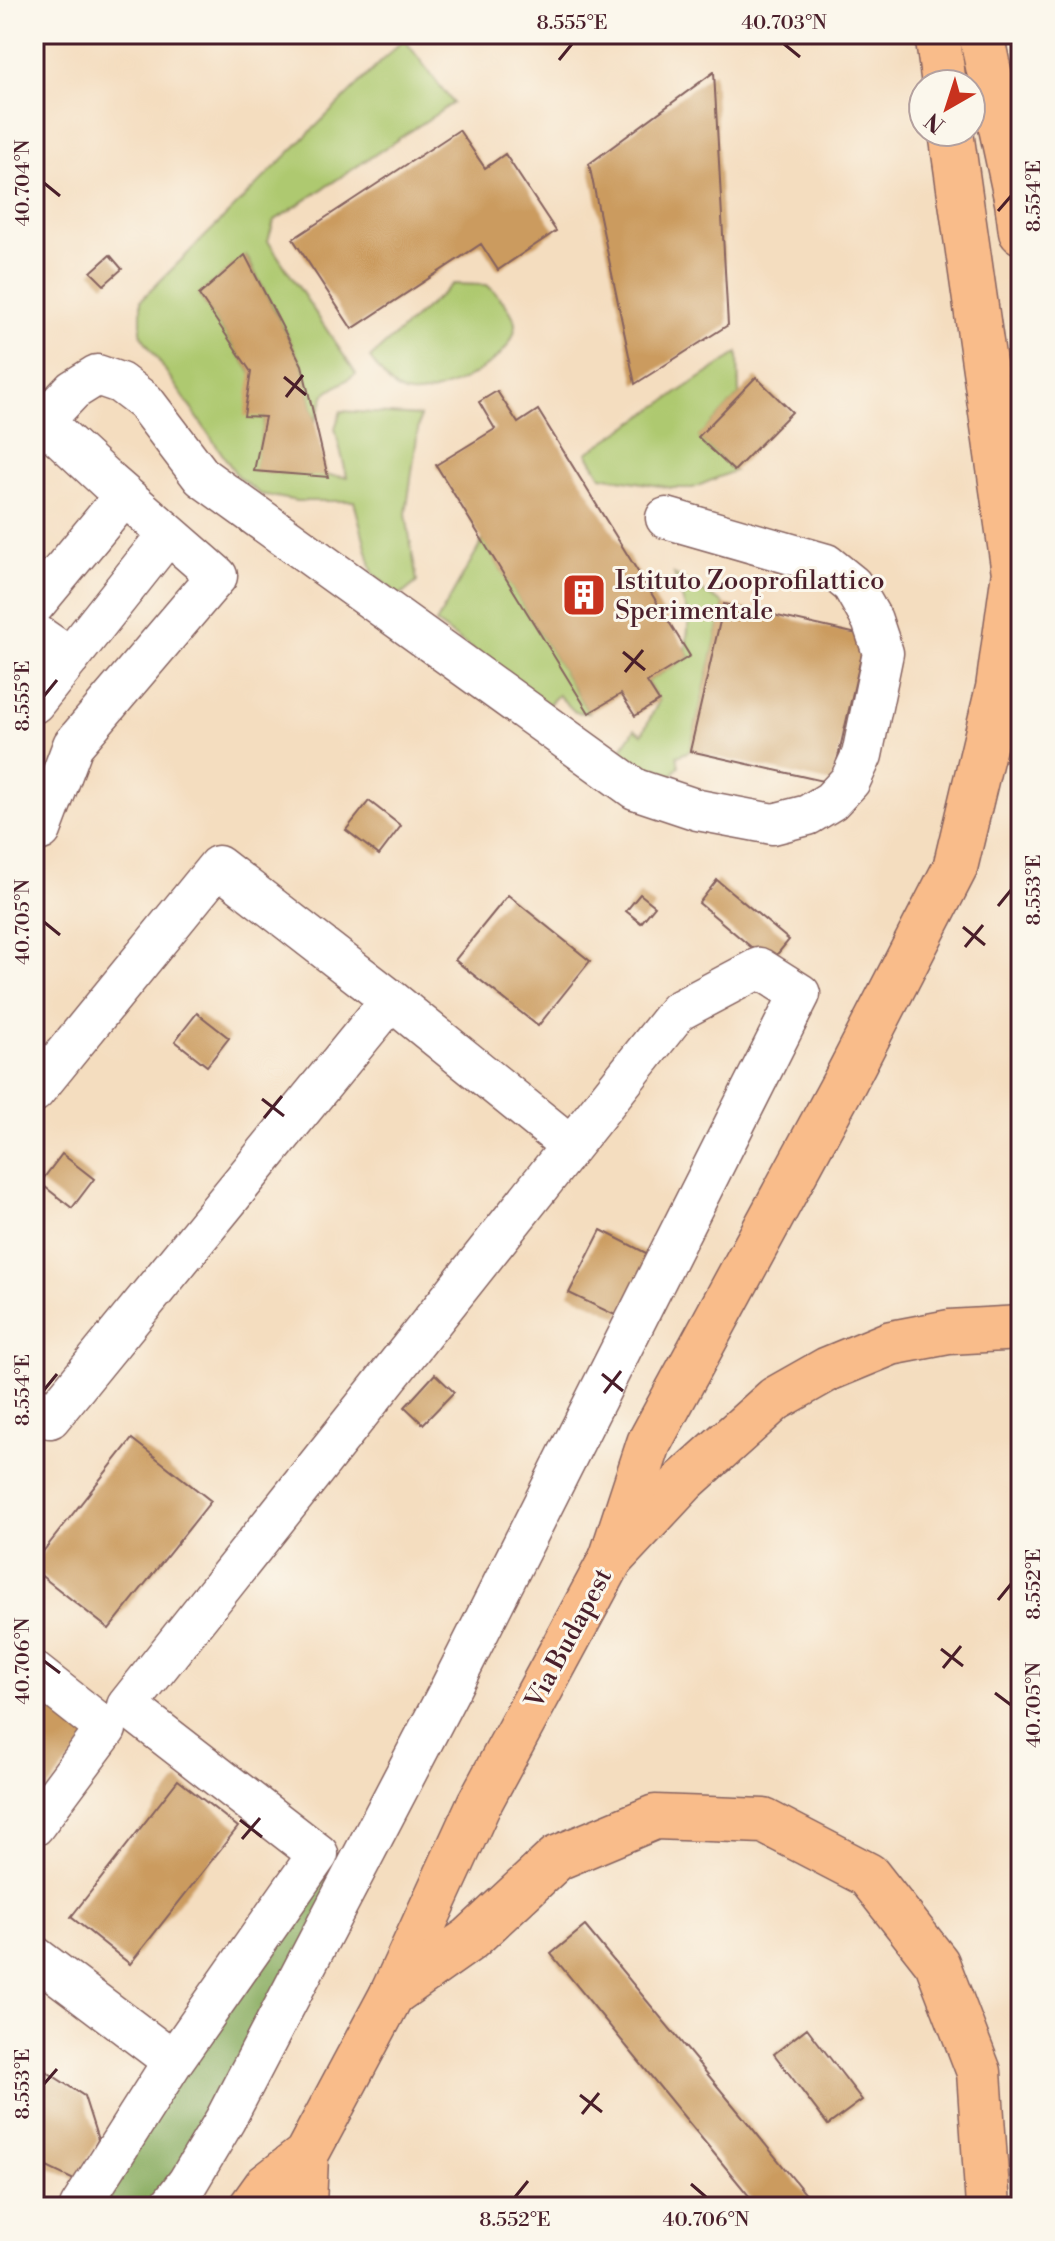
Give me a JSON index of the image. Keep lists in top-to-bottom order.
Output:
{
  "streets": {
    "main road": ["Via Budapest"]
  },
  "places": {
    "building": ["Istituto Zooprofilattico Sperimentale"]
  },
  "north": "bottom left",
  "coordinates": [
    "8.555°E",
    "40.703°N",
    "40.704°N",
    "8.554°E",
    "8.553°E",
    "40.705°N",
    "8.552°E",
    "40.706°N"
  ]
}
